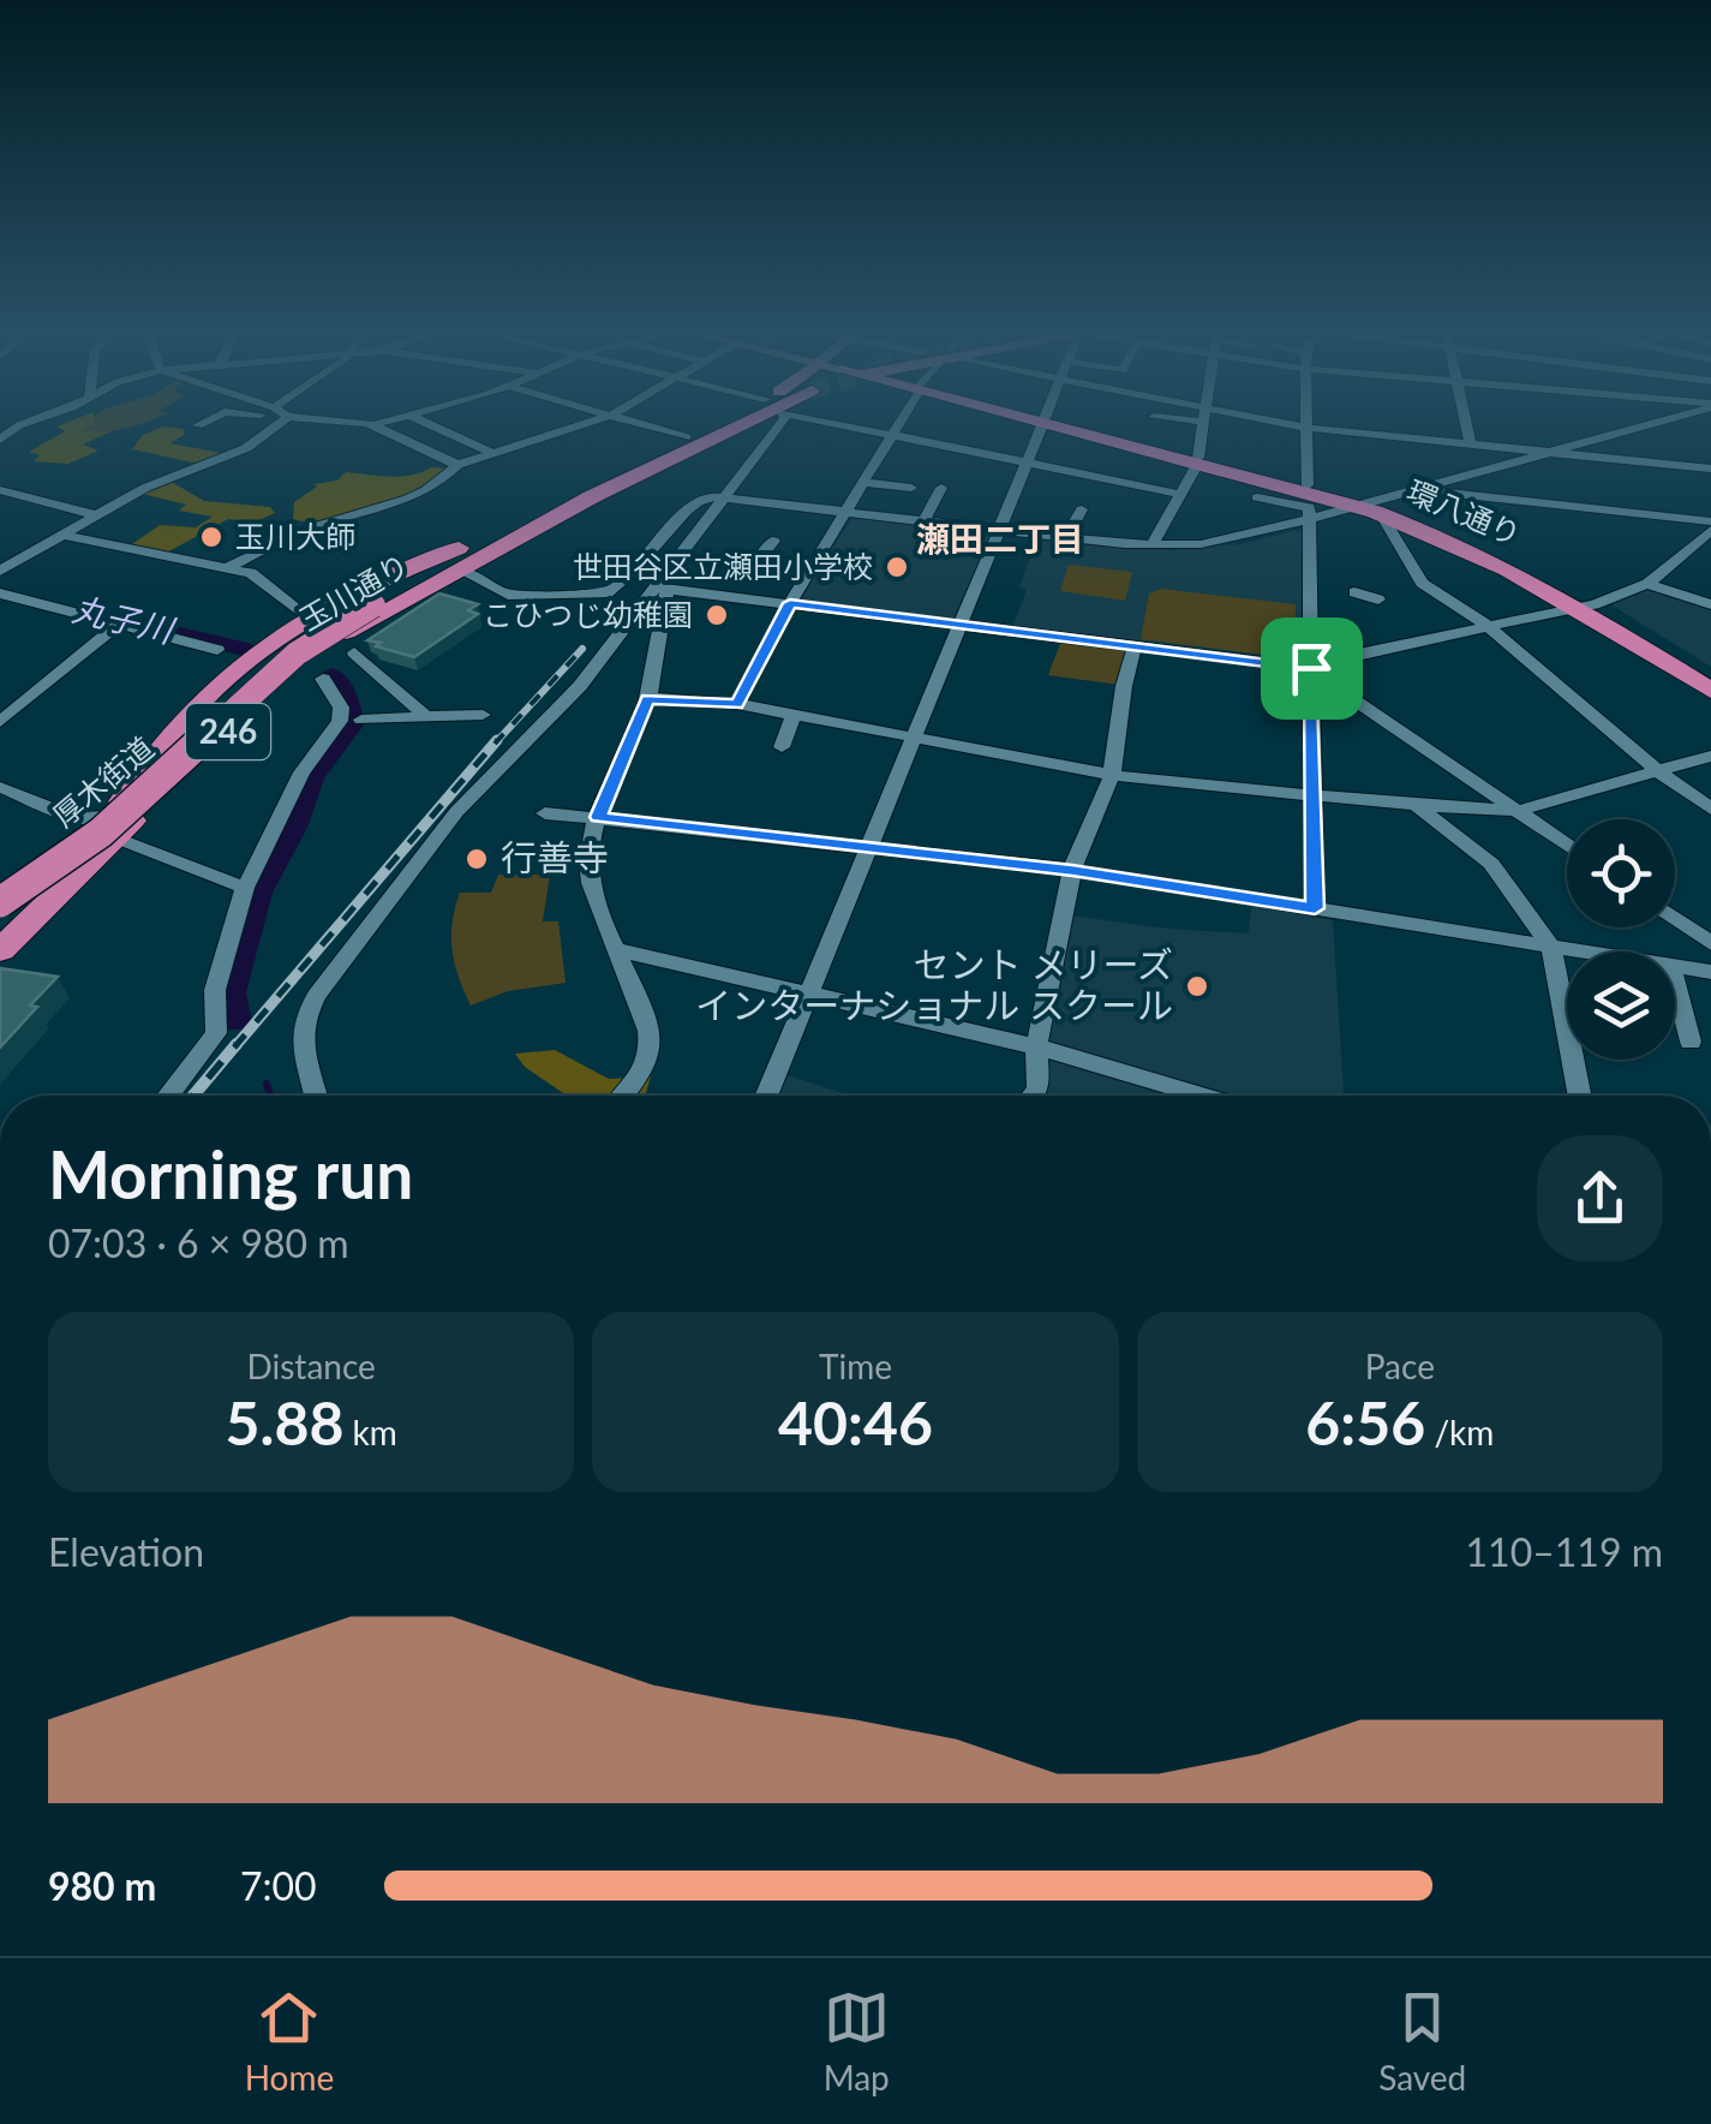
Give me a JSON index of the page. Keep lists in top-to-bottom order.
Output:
{
  "streets": {
    "highway": [
      "環八通り",
      "玉川通り",
      "246",
      "厚木街道"
    ]
  },
  "crossings": [
    ["玉川通り", "246"],
    ["玉川通り", "厚木街道"]
  ],
  "districts": ["瀬田二丁目"],
  "water": ["丸子川"],
  "places": [
    "玉川大師",
    "世田谷区立瀬田小学校",
    "こひつじ幼稚園",
    "行善寺",
    "セント メリーズ インターナショナル スクール"
  ],
  "page": {
    "heading": ["Morning run", "07:03 · 6 × 980 m"],
    "stats": [
      ["Distance", "5.88 km"],
      ["Time", "40:46"],
      ["Pace", "6:56 /km"]
    ],
    "chart": ["Elevation", "110–119 m"],
    "list": [
      {
        "name": "980 m",
        "note": "7:00"
      }
    ],
    "tabs": ["Home", "Map", "Saved"]
  }
}
